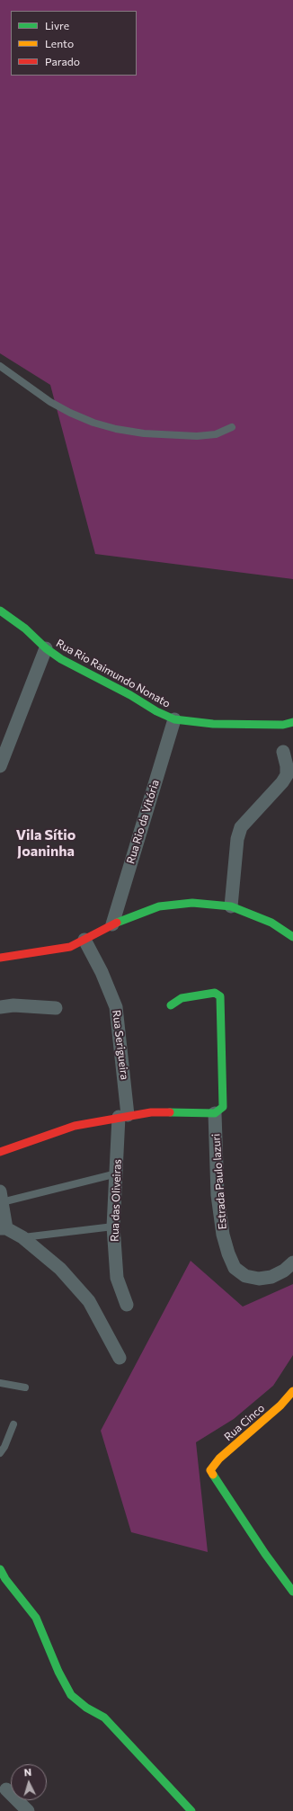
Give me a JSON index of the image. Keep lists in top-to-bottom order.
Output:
{
  "streets": {
    "street": [
      "Rua Rio Raimundo Nonato",
      "Rua Rio da Vitória",
      "Rua Serigueira",
      "Estrada Paulo lazuri",
      "Rua das Oliveiras",
      "Rua Cinco"
    ]
  },
  "crossings": [
    ["Rua Rio Raimundo Nonato", "Rua Rio da Vitória"],
    ["Rua Serigueira", "Rua das Oliveiras"]
  ],
  "districts": ["Vila Sítio Joaninha"],
  "legend": ["Livre", "Lento", "Parado"],
  "north": "top"
}
